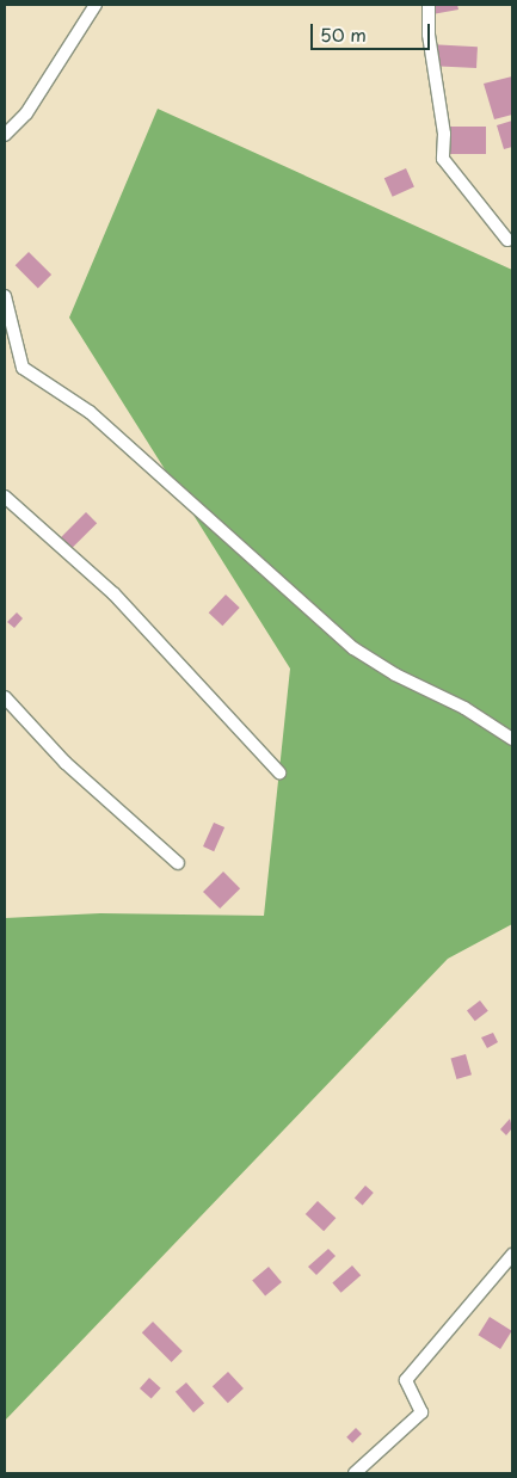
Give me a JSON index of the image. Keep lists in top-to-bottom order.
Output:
{
  "scale_bar": "50 m"
}
